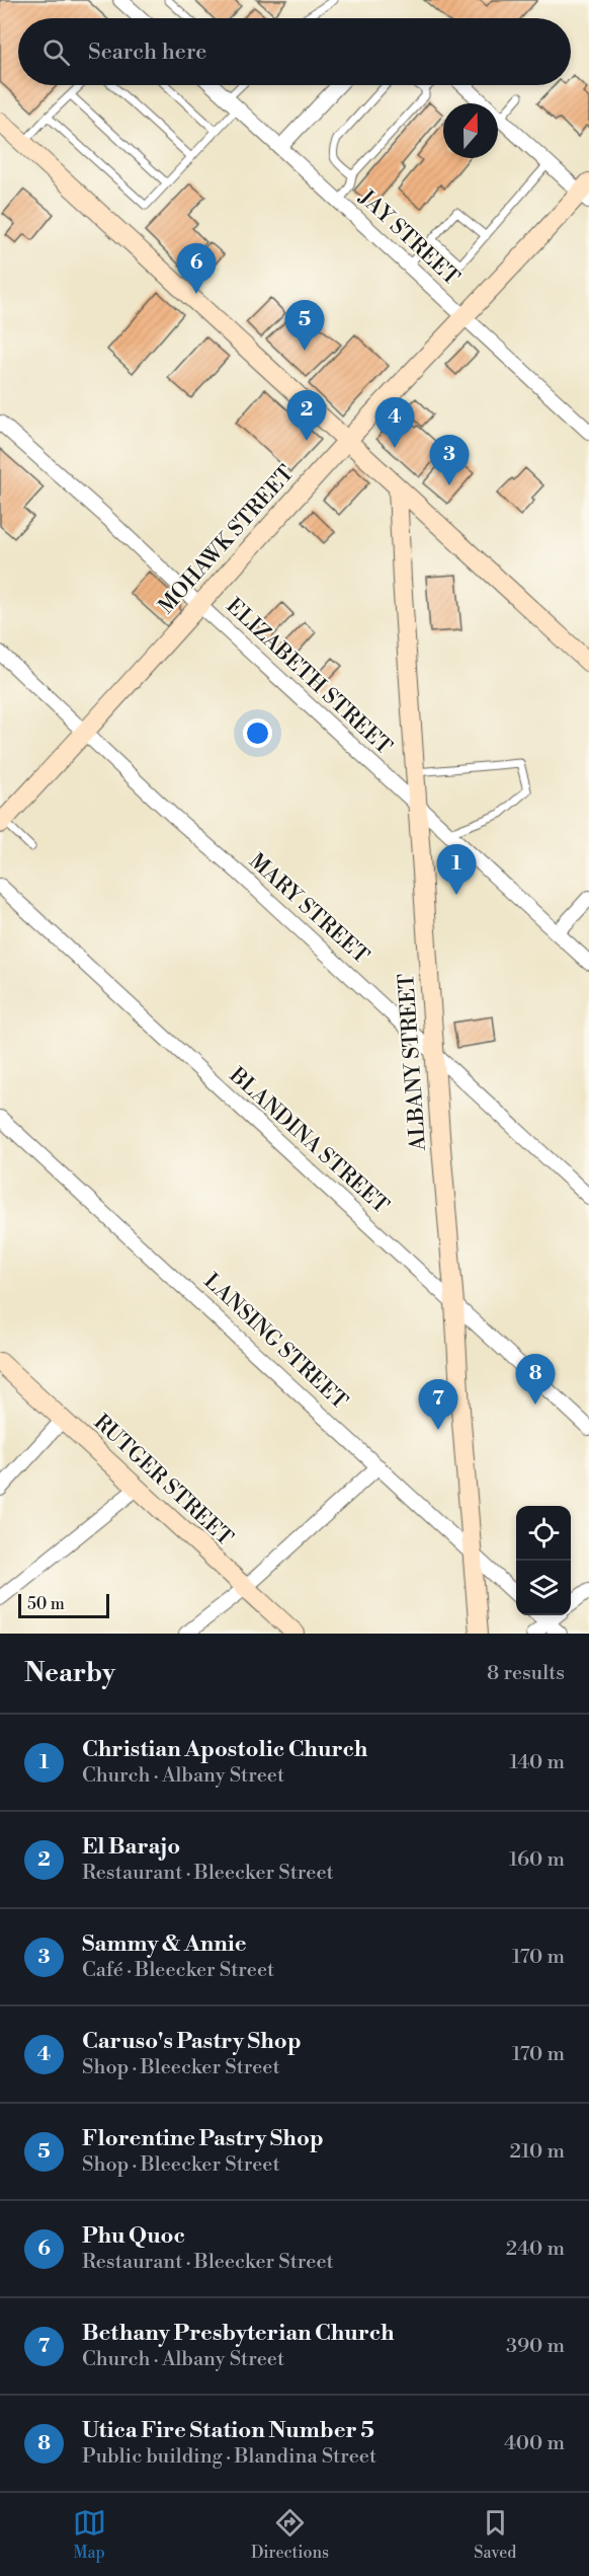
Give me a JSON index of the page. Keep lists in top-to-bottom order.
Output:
{
  "streets": {
    "street": [
      "JAY STREET",
      "MOHAWK STREET",
      "ELIZABETH STREET",
      "MARY STREET",
      "ALBANY STREET",
      "BLANDINA STREET",
      "LANSING STREET",
      "RUTGER STREET"
    ]
  },
  "crossings": [
    ["JAY STREET", "MOHAWK STREET"],
    ["MOHAWK STREET", "ELIZABETH STREET"],
    ["MOHAWK STREET", "MARY STREET"],
    ["ELIZABETH STREET", "ALBANY STREET"],
    ["MARY STREET", "ALBANY STREET"],
    ["ALBANY STREET", "BLANDINA STREET"],
    ["ALBANY STREET", "LANSING STREET"]
  ],
  "scale_bar": "50 m",
  "north": "top",
  "page": {
    "search": "Search here",
    "pins": [
      "6",
      "5",
      "2",
      "4",
      "3",
      "1",
      "8",
      "7"
    ],
    "scale": "50 m",
    "heading": ["Nearby", "8 results"],
    "list": [
      {
        "mark": "1",
        "name": "Christian Apostolic Church",
        "note": "Church · Albany Street",
        "value": "140 m"
      },
      {
        "mark": "2",
        "name": "El Barajo",
        "note": "Restaurant · Bleecker Street",
        "value": "160 m"
      },
      {
        "mark": "3",
        "name": "Sammy & Annie",
        "note": "Café · Bleecker Street",
        "value": "170 m"
      },
      {
        "mark": "4",
        "name": "Caruso's Pastry Shop",
        "note": "Shop · Bleecker Street",
        "value": "170 m"
      },
      {
        "mark": "5",
        "name": "Florentine Pastry Shop",
        "note": "Shop · Bleecker Street",
        "value": "210 m"
      },
      {
        "mark": "6",
        "name": "Phu Quoc",
        "note": "Restaurant · Bleecker Street",
        "value": "240 m"
      },
      {
        "mark": "7",
        "name": "Bethany Presbyterian Church",
        "note": "Church · Albany Street",
        "value": "390 m"
      },
      {
        "mark": "8",
        "name": "Utica Fire Station Number 5",
        "note": "Public building · Blandina Street",
        "value": "400 m"
      }
    ],
    "nav": ["Map", "Directions", "Saved"]
  }
}
